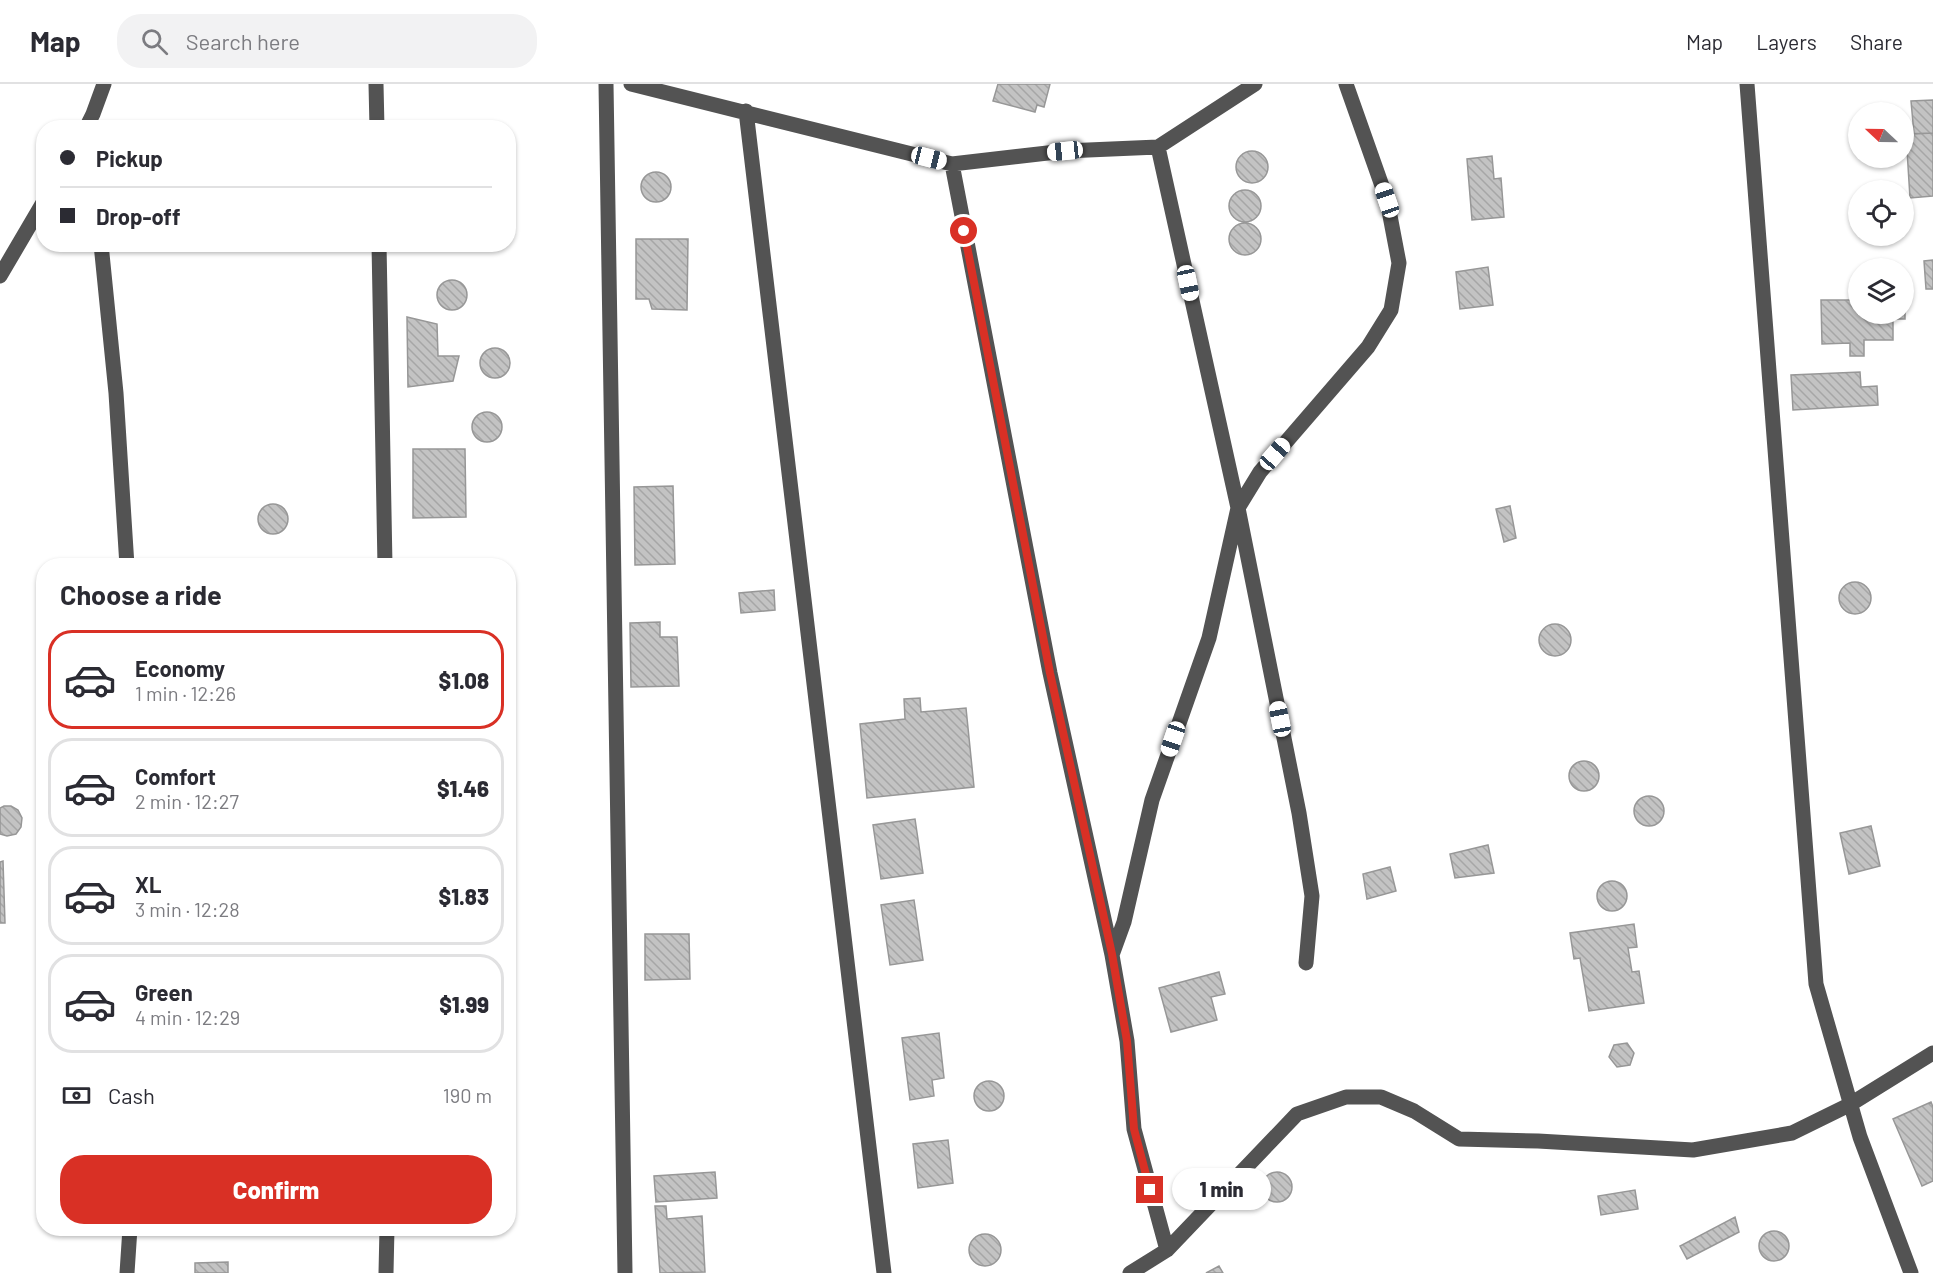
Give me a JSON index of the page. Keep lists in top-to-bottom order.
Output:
{
  "north": "left",
  "page": {
    "header": "Map",
    "search": "Search here",
    "nav": ["Map", "Layers", "Share"],
    "banner": ["Pickup", "Drop-off"],
    "heading": "Choose a ride",
    "list": [
      {
        "name": "Economy",
        "note": "1 min · 12:26",
        "value": "$1.08"
      },
      {
        "name": "Comfort",
        "note": "2 min · 12:27",
        "value": "$1.46"
      },
      {
        "name": "XL",
        "note": "3 min · 12:28",
        "value": "$1.83"
      },
      {
        "name": "Green",
        "note": "4 min · 12:29",
        "value": "$1.99"
      }
    ],
    "pay": ["Cash", "190 m"],
    "buttons": "Confirm",
    "bubble": "1 min"
  }
}
